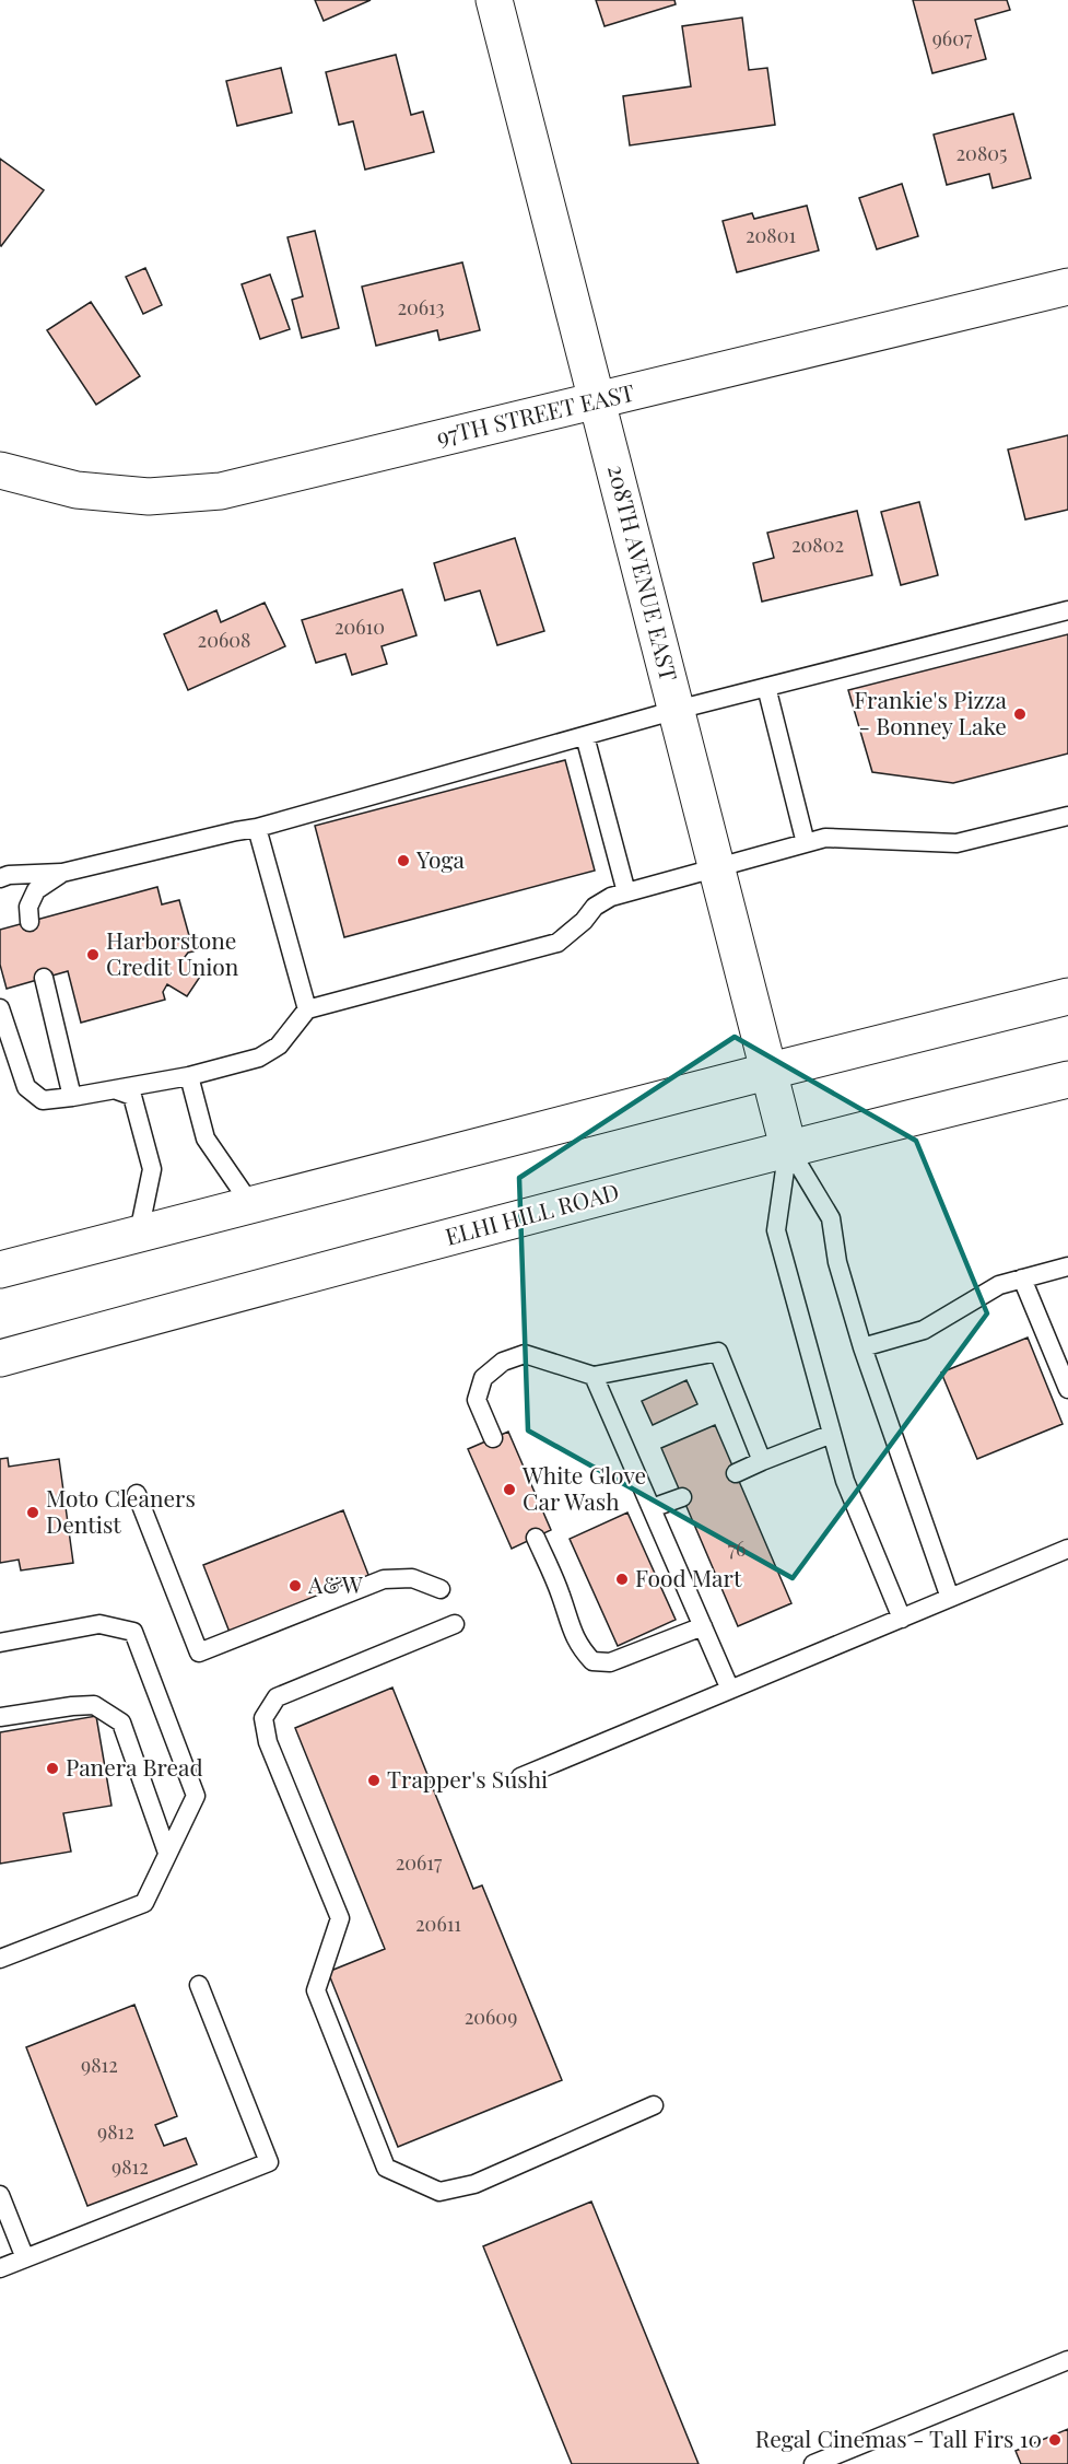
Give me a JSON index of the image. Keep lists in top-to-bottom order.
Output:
{
  "streets": {
    "street": ["97TH STREET EAST", "208TH AVENUE EAST", "ELHI HILL ROAD"]
  },
  "crossings": [
    ["97TH STREET EAST", "208TH AVENUE EAST"],
    ["208TH AVENUE EAST", "ELHI HILL ROAD"]
  ],
  "places": [
    "Frankie's Pizza - Bonney Lake",
    "Yoga",
    "Harborstone Credit Union",
    "White Glove Car Wash",
    "Moto Cleaners Dentist",
    "Food Mart",
    "A&W",
    "Panera Bread",
    "Trapper's Sushi",
    "Regal Cinemas - Tall Firs 10"
  ],
  "house_numbers": [
    "9607",
    "20805",
    "20801",
    "20613",
    "20802",
    "20610",
    "20608",
    "76",
    "20617",
    "20611",
    "20609",
    "9812",
    "9812",
    "9812"
  ]
}
